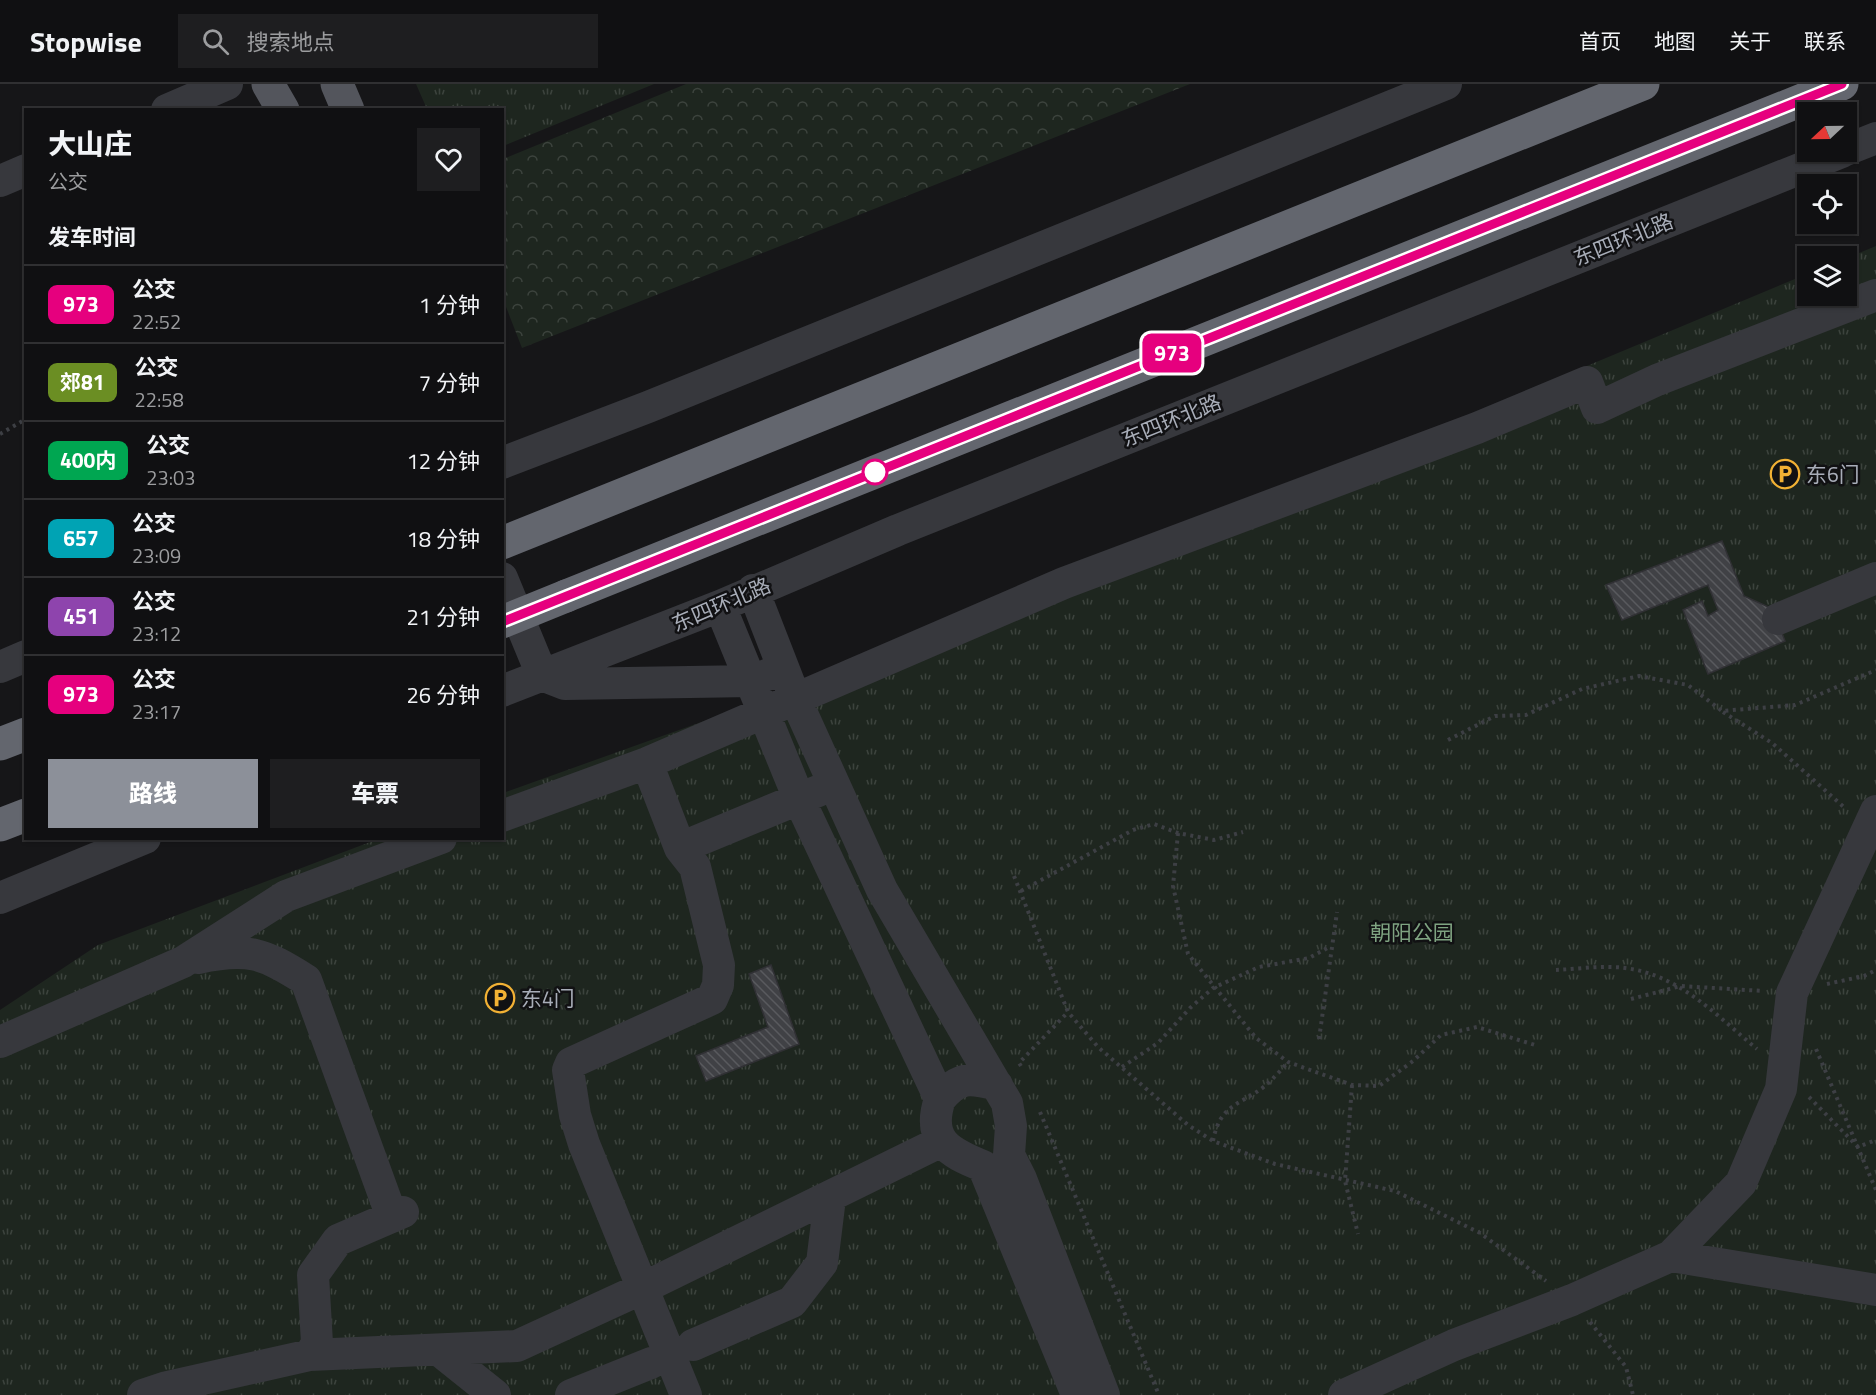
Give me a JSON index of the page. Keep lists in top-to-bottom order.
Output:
{
  "streets": {
    "street": ["东四环北路"]
  },
  "parks": ["朝阳公园"],
  "places": {
    "parking": ["东6门", "东4门"]
  },
  "lines": ["bus line 973"],
  "north": "left",
  "page": {
    "header": "Stopwise",
    "search": "搜索地点",
    "nav": [
      "首页",
      "地图",
      "关于",
      "联系"
    ],
    "on_map": "973",
    "heading": [
      ["大山庄", "公交"],
      "发车时间"
    ],
    "list": [
      {
        "mark": "973",
        "name": "公交",
        "note": "22:52",
        "value": "1 分钟"
      },
      {
        "mark": "郊81",
        "name": "公交",
        "note": "22:58",
        "value": "7 分钟"
      },
      {
        "mark": "400内",
        "name": "公交",
        "note": "23:03",
        "value": "12 分钟"
      },
      {
        "mark": "657",
        "name": "公交",
        "note": "23:09",
        "value": "18 分钟"
      },
      {
        "mark": "451",
        "name": "公交",
        "note": "23:12",
        "value": "21 分钟"
      },
      {
        "mark": "973",
        "name": "公交",
        "note": "23:17",
        "value": "26 分钟"
      }
    ],
    "buttons": ["路线", "车票"]
  }
}
